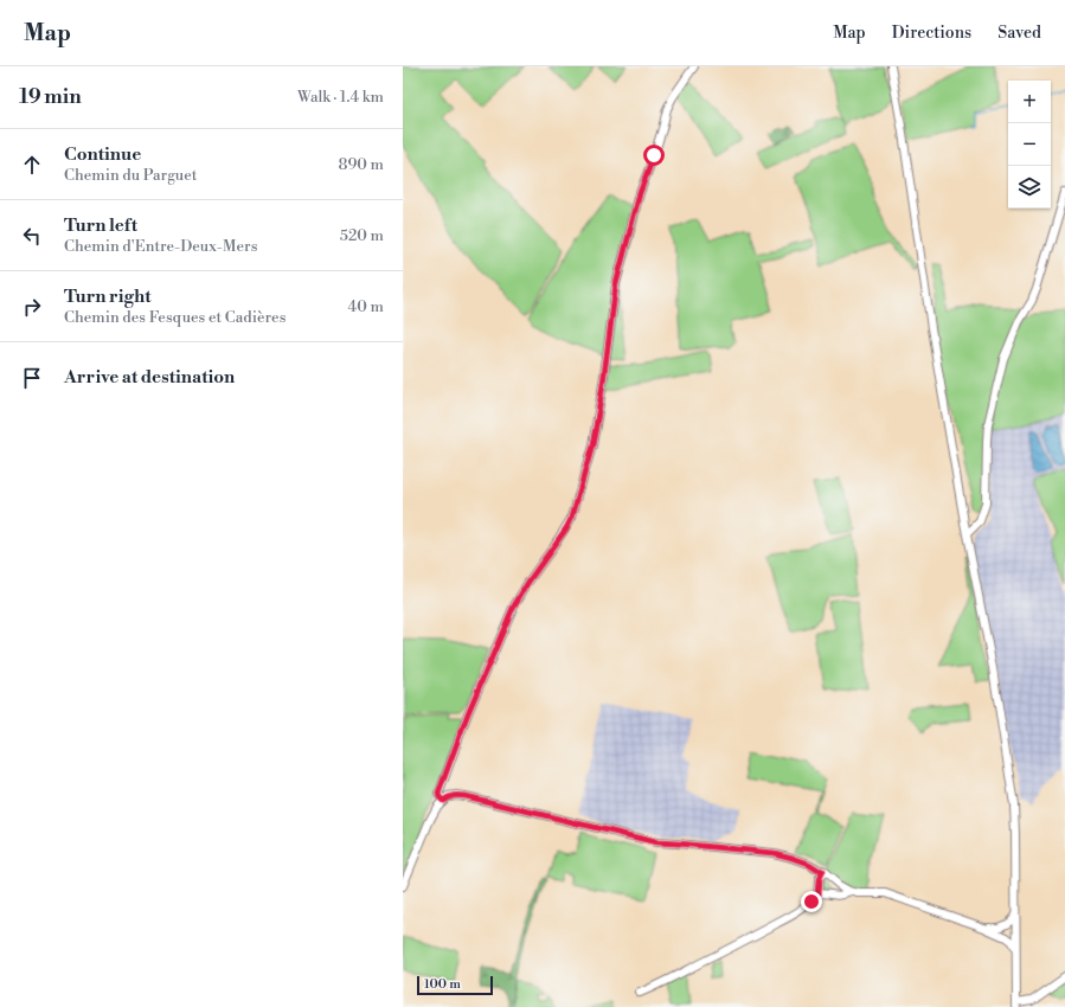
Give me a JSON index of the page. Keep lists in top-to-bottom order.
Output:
{
  "scale_bar": "100 m",
  "page": {
    "header": "Map",
    "nav": ["Map", "Directions", "Saved"],
    "heading": ["19 min", "Walk · 1.4 km"],
    "map_buttons": ["+", "−"],
    "list": [
      ["Continue", "Chemin du Parguet", "890 m"],
      ["Turn left", "Chemin d'Entre-Deux-Mers", "520 m"],
      ["Turn right", "Chemin des Fesques et Cadières", "40 m"],
      "Arrive at destination"
    ],
    "scale": "100 m"
  }
}
